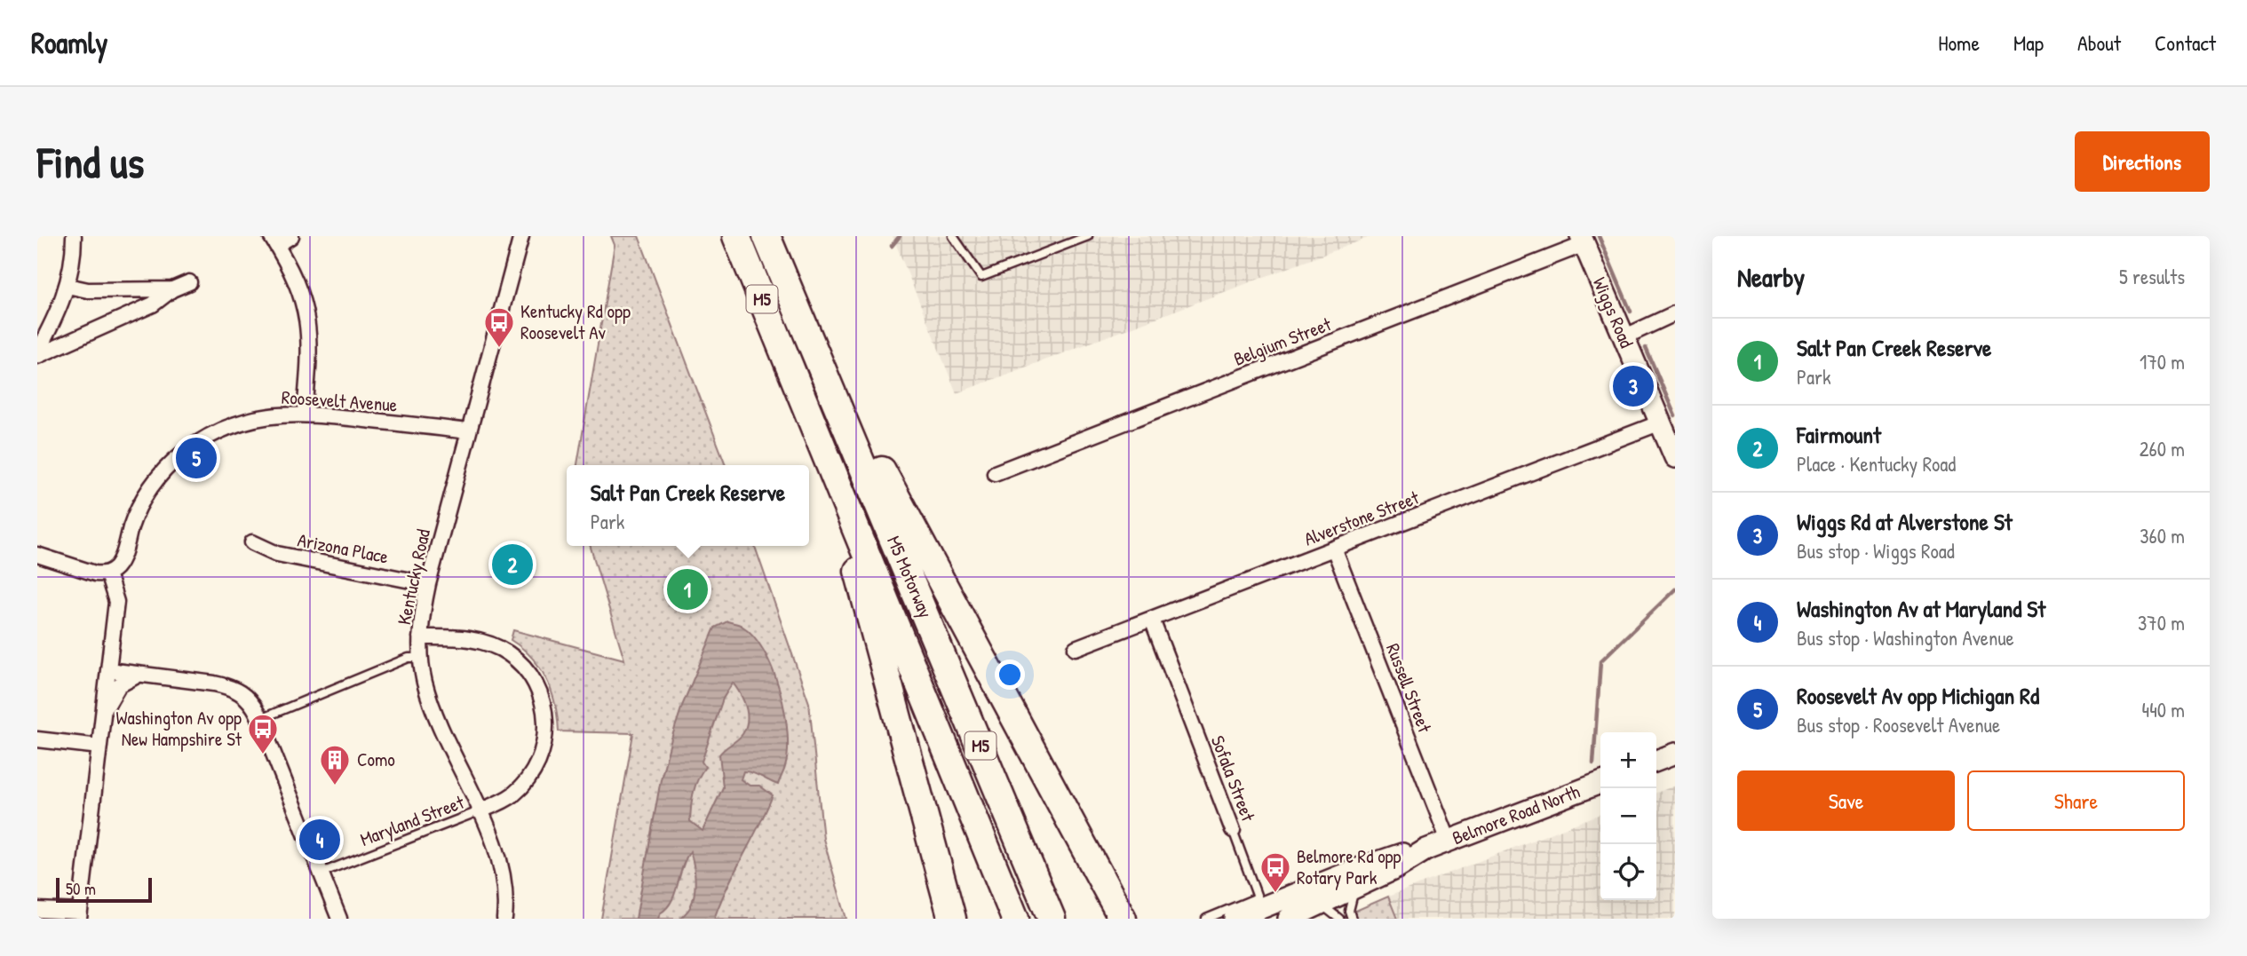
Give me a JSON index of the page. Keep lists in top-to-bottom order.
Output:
{
  "streets": {
    "highway": ["M5", "M5 Motorway"],
    "main road": ["Wiggs Road", "Belmore Road North"],
    "street": [
      "Belgium Street",
      "Roosevelt Avenue",
      "Alverstone Street",
      "Arizona Place",
      "Kentucky Road",
      "Russell Street",
      "Sofala Street"
    ],
    "lane": ["Maryland Street"]
  },
  "crossings": [
    ["Wiggs Road", "Belgium Street"],
    ["Wiggs Road", "Alverstone Street"],
    ["Roosevelt Avenue", "Kentucky Road"],
    ["Alverstone Street", "Russell Street"],
    ["Alverstone Street", "Sofala Street"],
    ["Arizona Place", "Kentucky Road"],
    ["Kentucky Road", "Maryland Street"],
    ["Russell Street", "Belmore Road North"]
  ],
  "places": {
    "bus stop": ["Kentucky Rd opp Roosevelt Av", "Washington Av opp New Hampshire St", "Belmore Rd opp Rotary Park"],
    "building": ["Como"]
  },
  "scale_bar": "50 m",
  "page": {
    "header": "Roamly",
    "nav": [
      "Home",
      "Map",
      "About",
      "Contact"
    ],
    "buttons": [
      "Directions",
      ["Save", "Share"]
    ],
    "title": "Find us",
    "heading": ["Nearby", "5 results"],
    "list": [
      {
        "mark": "1",
        "name": "Salt Pan Creek Reserve",
        "note": "Park",
        "value": "170 m"
      },
      {
        "mark": "2",
        "name": "Fairmount",
        "note": "Place · Kentucky Road",
        "value": "260 m"
      },
      {
        "mark": "3",
        "name": "Wiggs Rd at Alverstone St",
        "note": "Bus stop · Wiggs Road",
        "value": "360 m"
      },
      {
        "mark": "4",
        "name": "Washington Av at Maryland St",
        "note": "Bus stop · Washington Avenue",
        "value": "370 m"
      },
      {
        "mark": "5",
        "name": "Roosevelt Av opp Michigan Rd",
        "note": "Bus stop · Roosevelt Avenue",
        "value": "440 m"
      }
    ],
    "pins": [
      "3",
      "5",
      "2",
      "1",
      "4"
    ],
    "popup": ["Salt Pan Creek Reserve", "Park"],
    "map_buttons": ["+", "−"],
    "scale": "50 m"
  }
}
